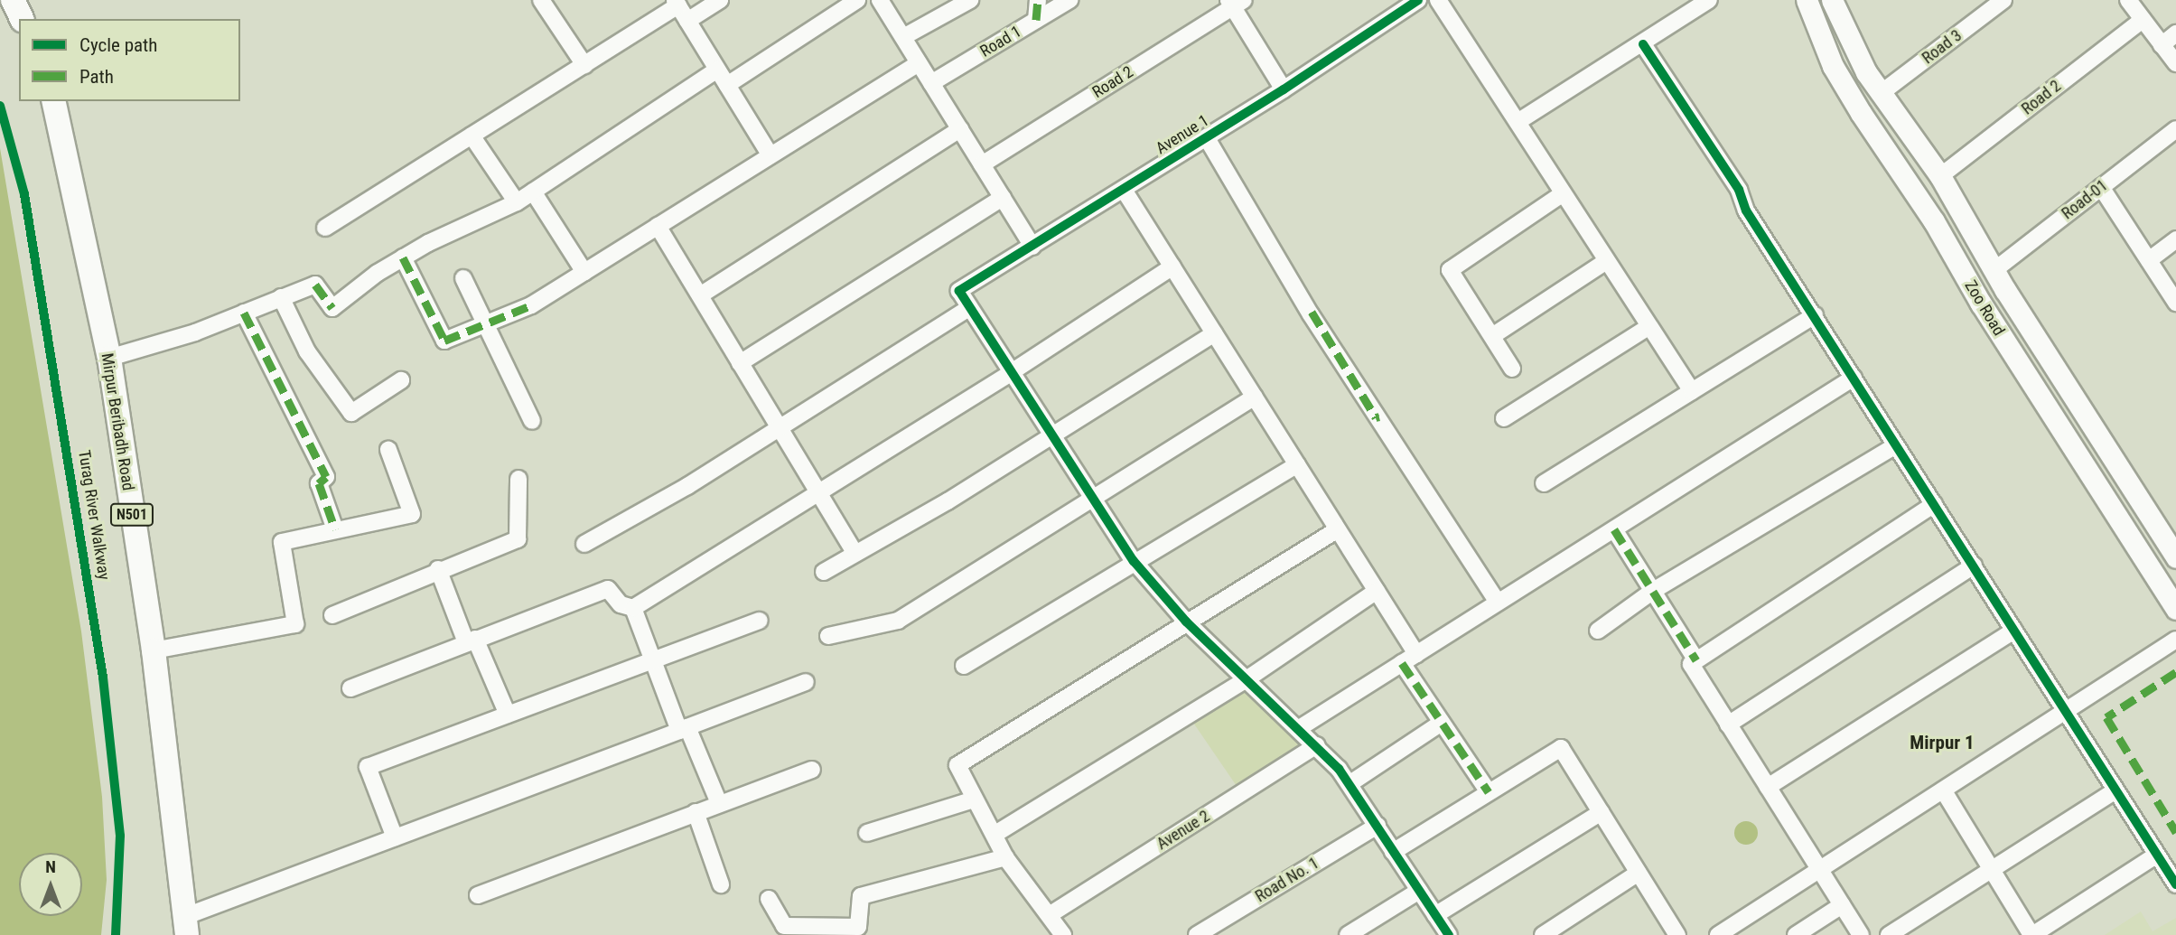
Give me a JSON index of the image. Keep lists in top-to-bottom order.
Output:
{
  "streets": {
    "highway": ["Mirpur Beribadh Road", "N501"],
    "main road": ["Zoo Road"],
    "street": [
      "Road 1",
      "Road 3",
      "Road 2",
      "Avenue 1",
      "Road-01",
      "Avenue 2",
      "Road No. 1"
    ],
    "cycle path": ["Turag River Walkway"]
  },
  "crossings": [
    ["Road 3", "Zoo Road"],
    ["Road 2", "Zoo Road"],
    ["Road-01", "Zoo Road"]
  ],
  "districts": ["Mirpur 1"],
  "legend": ["Cycle path", "Path"],
  "north": "top"
}
